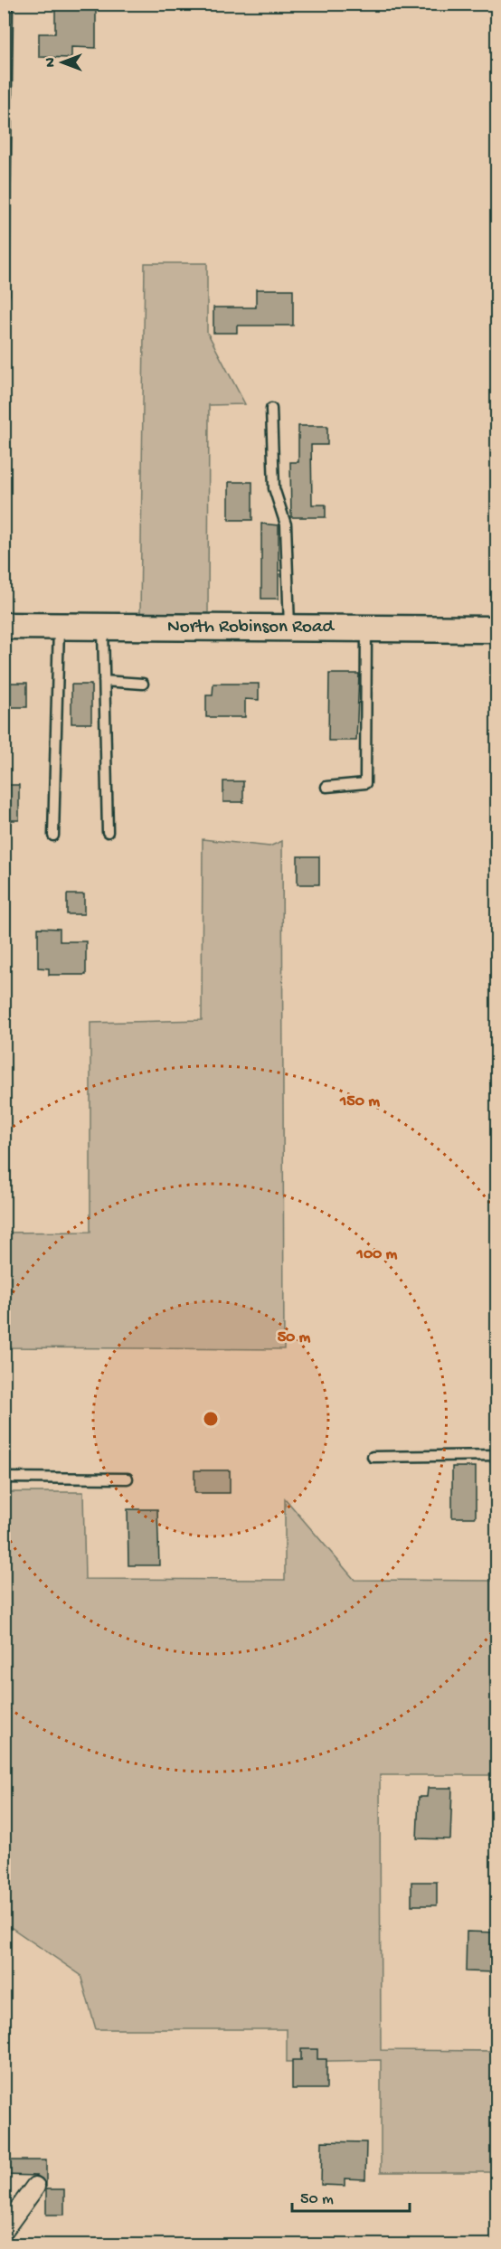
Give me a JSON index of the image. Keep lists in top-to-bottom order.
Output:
{
  "streets": {
    "street": ["North Robinson Road"]
  },
  "scale_bar": "50 m",
  "north": "left",
  "rings": ["150 m", "100 m", "50 m"]
}
